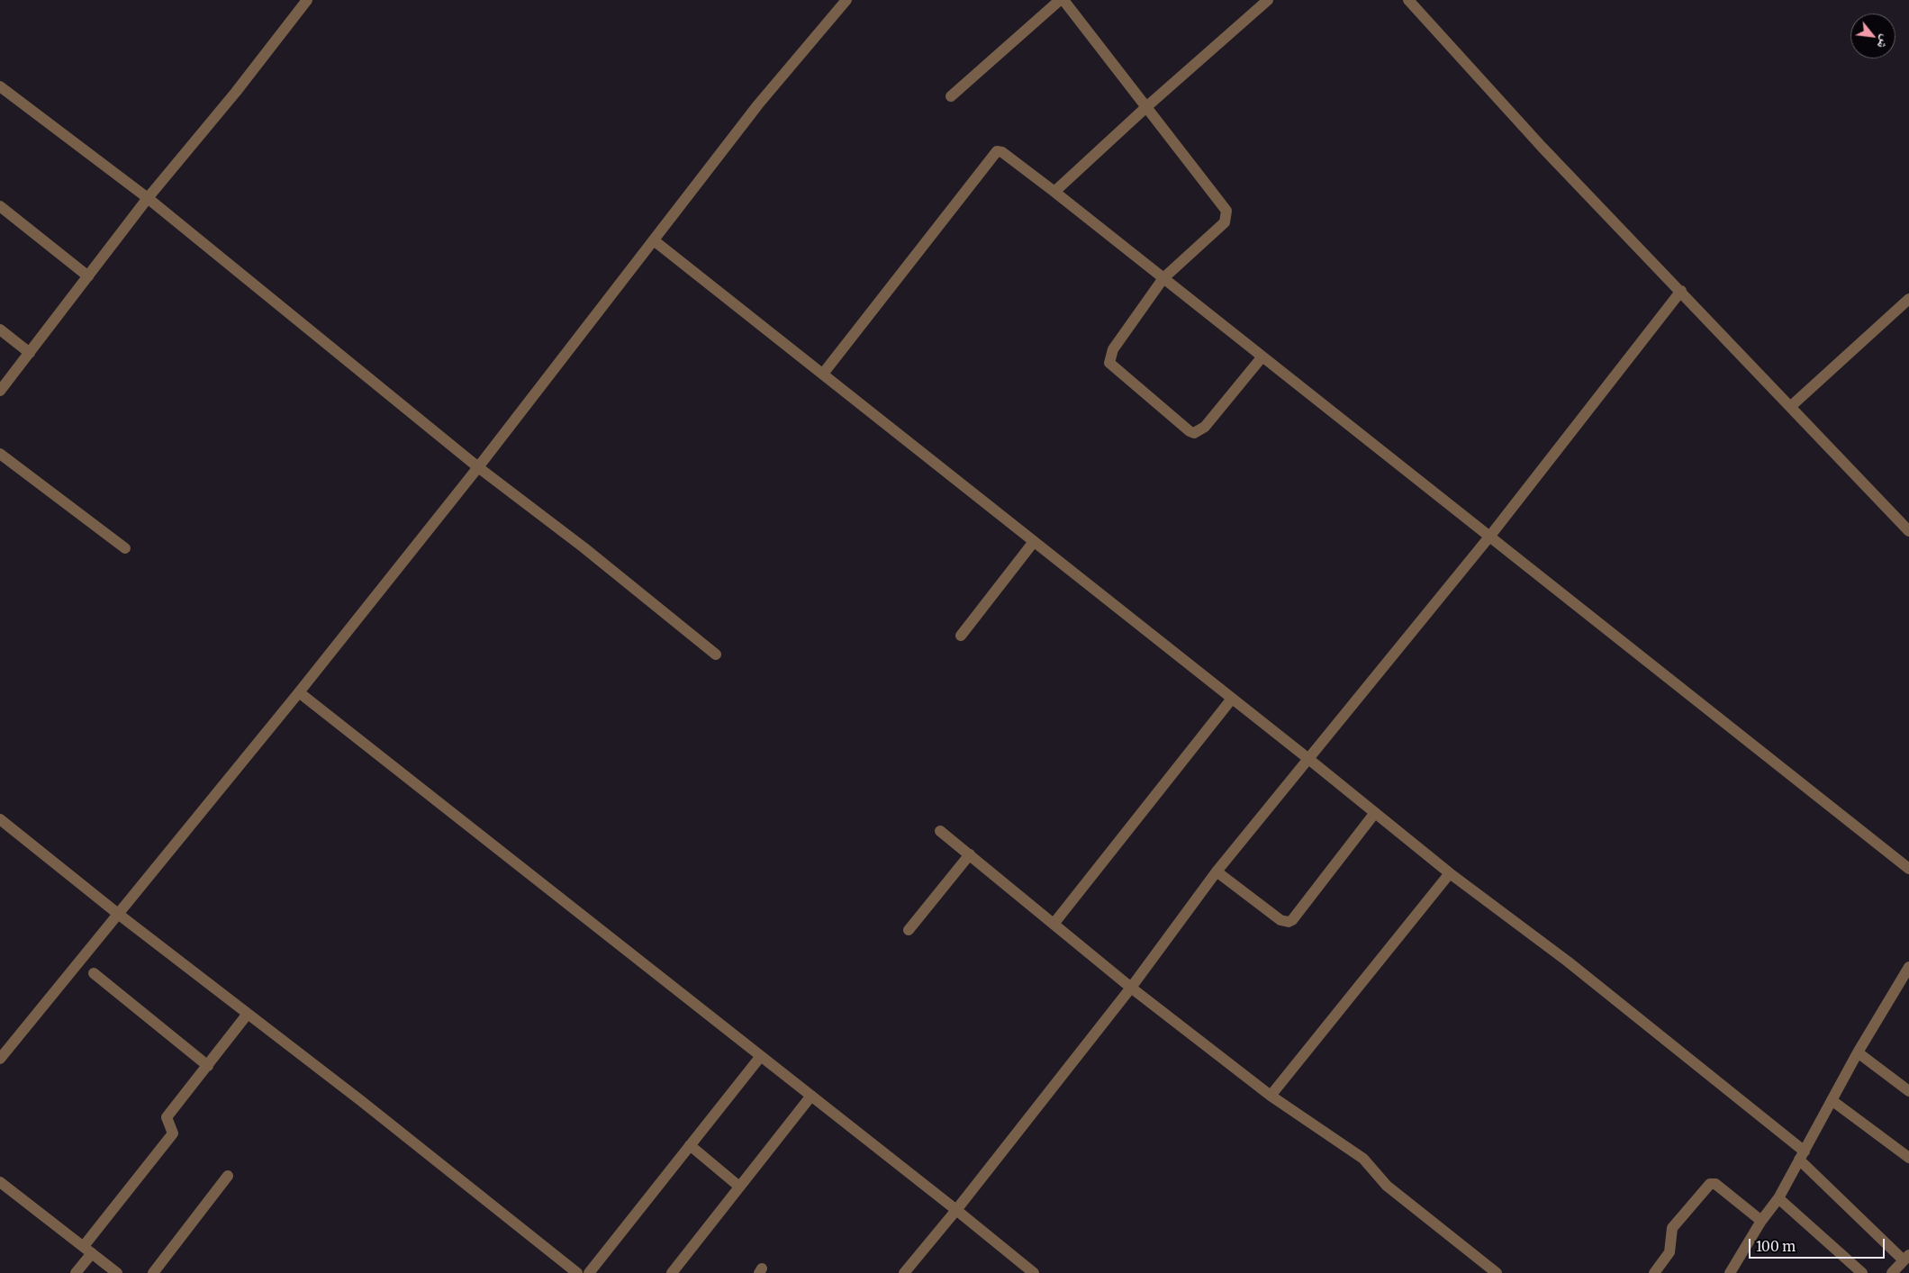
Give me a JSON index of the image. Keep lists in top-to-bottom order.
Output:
{
  "scale_bar": "100 m",
  "north": "bottom right"
}
